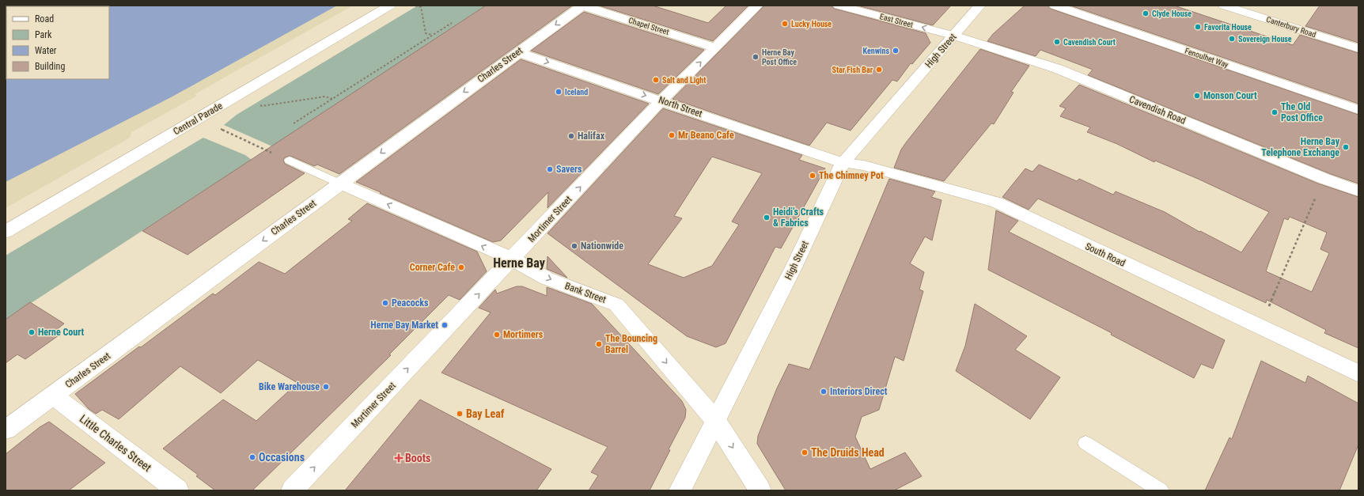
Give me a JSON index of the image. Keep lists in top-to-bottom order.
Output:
{
  "streets": {
    "street": [
      "East Street",
      "Chapel Street",
      "Canterbury Road",
      "High Street",
      "Fenoulhet Way",
      "Charles Street",
      "North Street",
      "Cavendish Road",
      "Central Parade",
      "Mortimer Street",
      "South Road",
      "Bank Street",
      "Little Charles Street"
    ]
  },
  "crossings": [
    ["East Street", "High Street"],
    ["East Street", "Cavendish Road"],
    ["Chapel Street", "Charles Street"],
    ["Chapel Street", "Mortimer Street"],
    ["High Street", "North Street"],
    ["High Street", "Cavendish Road"],
    ["High Street", "South Road"],
    ["High Street", "Bank Street"],
    ["Charles Street", "North Street"],
    ["Charles Street", "Bank Street"],
    ["Charles Street", "Little Charles Street"],
    ["North Street", "Mortimer Street"],
    ["North Street", "South Road"],
    ["Mortimer Street", "Bank Street"]
  ],
  "one_way": [
    "East Street",
    "Charles Street",
    "North Street",
    "Mortimer Street"
  ],
  "districts": ["Herne Bay"],
  "places": {
    "other": [
      "Clyde House",
      "Lucky House",
      "Favorita House",
      "Sovereign House",
      "Cavendish Court",
      "Kenwins",
      "Herne Bay Post Office",
      "Star Fish Bar",
      "Salt and Light",
      "Iceland",
      "Monson Court",
      "The Old Post Office",
      "Mr Beano Cafe",
      "Halifax",
      "Herne Bay Telephone Exchange",
      "Savers",
      "The Chimney Pot",
      "Heidi’s Crafts & Fabrics",
      "Nationwide",
      "Corner Cafe",
      "Peacocks",
      "Herne Bay Market",
      "Herne Court",
      "Mortimers",
      "The Bouncing Barrel",
      "Bike Warehouse",
      "Interiors Direct",
      "Bay Leaf",
      "The Druids Head",
      "Occasions"
    ],
    "health": ["Boots"]
  },
  "legend": [
    "Road",
    "Park",
    "Water",
    "Building"
  ]
}
